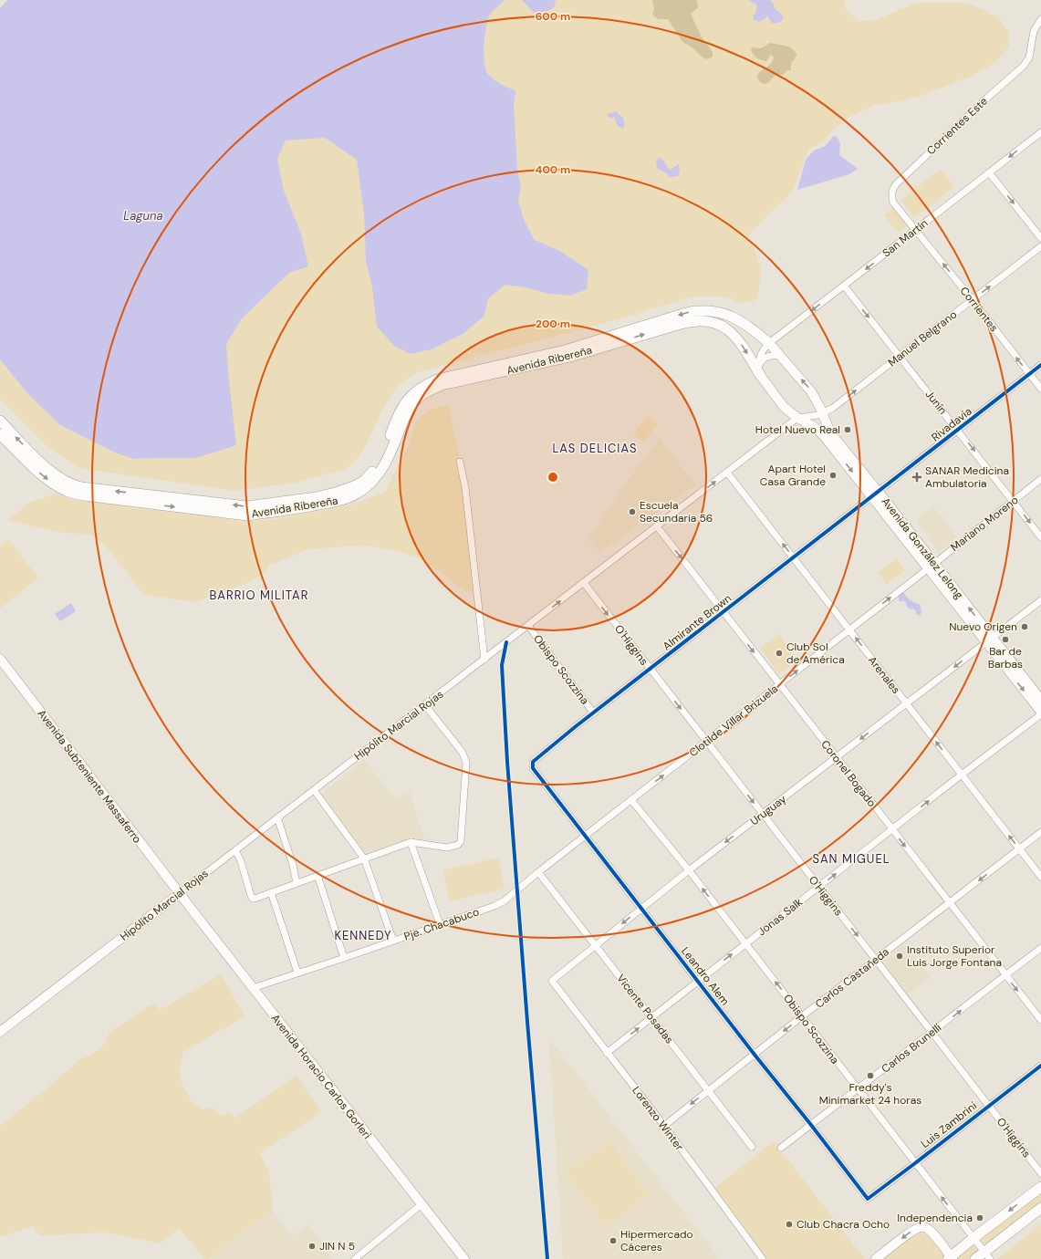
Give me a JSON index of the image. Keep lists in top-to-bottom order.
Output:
{
  "streets": {
    "main road": [
      "Avenida Ribereña",
      "Avenida González Lelong",
      "Hipólito Marcial Rojas",
      "Avenida Subteniente Massaferro",
      "Avenida Horacio Carlos Gorleri"
    ],
    "street": [
      "Corrientes Este",
      "San Martín",
      "Corrientes",
      "Manuel Belgrano",
      "Junín",
      "Rivadavia",
      "Mariano Moreno",
      "Almirante Brown",
      "O'Higgins",
      "Obispo Scozzina",
      "Arenales",
      "Clotilde Villar Brizuela",
      "Coronel Bogado",
      "Uruguay",
      "Jonas Salk",
      "Pje. Chacabuco",
      "Leandro Alem",
      "Carlos Castañeda",
      "Vicente Posadas",
      "Carlos Brunelli",
      "Lorenzo Winter",
      "Luis Zambrini"
    ]
  },
  "crossings": [
    ["Corrientes Este", "San Martín"],
    ["Corrientes Este", "Corrientes"],
    ["San Martín", "Corrientes"],
    ["San Martín", "Avenida Ribereña"],
    ["San Martín", "Junín"],
    ["San Martín", "Avenida González Lelong"],
    ["Corrientes", "Manuel Belgrano"],
    ["Corrientes", "Rivadavia"],
    ["Manuel Belgrano", "Junín"],
    ["Manuel Belgrano", "Avenida González Lelong"],
    ["Manuel Belgrano", "Hipólito Marcial Rojas"],
    ["Avenida Ribereña", "Avenida González Lelong"],
    ["Junín", "Rivadavia"],
    ["Junín", "Mariano Moreno"],
    ["Rivadavia", "Avenida González Lelong"],
    ["Rivadavia", "Almirante Brown"],
    ["Mariano Moreno", "Avenida González Lelong"],
    ["Mariano Moreno", "Clotilde Villar Brizuela"],
    ["Avenida González Lelong", "Almirante Brown"],
    ["Avenida González Lelong", "Clotilde Villar Brizuela"],
    ["Avenida González Lelong", "Hipólito Marcial Rojas"],
    ["Avenida González Lelong", "Uruguay"],
    ["Avenida González Lelong", "Jonas Salk"],
    ["Almirante Brown", "O'Higgins"],
    ["Almirante Brown", "Obispo Scozzina"],
    ["Almirante Brown", "Arenales"],
    ["Almirante Brown", "Coronel Bogado"],
    ["Almirante Brown", "Leandro Alem"],
    ["O'Higgins", "Clotilde Villar Brizuela"],
    ["O'Higgins", "Hipólito Marcial Rojas"],
    ["O'Higgins", "Uruguay"],
    ["O'Higgins", "Jonas Salk"],
    ["O'Higgins", "Carlos Castañeda"],
    ["O'Higgins", "Carlos Brunelli"],
    ["O'Higgins", "Luis Zambrini"],
    ["Obispo Scozzina", "Clotilde Villar Brizuela"],
    ["Obispo Scozzina", "Hipólito Marcial Rojas"],
    ["Obispo Scozzina", "Uruguay"],
    ["Obispo Scozzina", "Jonas Salk"],
    ["Obispo Scozzina", "Carlos Castañeda"],
    ["Obispo Scozzina", "Carlos Brunelli"],
    ["Obispo Scozzina", "Luis Zambrini"],
    ["Arenales", "Clotilde Villar Brizuela"],
    ["Arenales", "Hipólito Marcial Rojas"],
    ["Arenales", "Uruguay"],
    ["Arenales", "Jonas Salk"],
    ["Arenales", "Carlos Castañeda"],
    ["Clotilde Villar Brizuela", "Coronel Bogado"],
    ["Clotilde Villar Brizuela", "Pje. Chacabuco"],
    ["Clotilde Villar Brizuela", "Leandro Alem"],
    ["Clotilde Villar Brizuela", "Vicente Posadas"],
    ["Hipólito Marcial Rojas", "Coronel Bogado"],
    ["Hipólito Marcial Rojas", "Avenida Subteniente Massaferro"],
    ["Hipólito Marcial Rojas", "Avenida Horacio Carlos Gorleri"],
    ["Coronel Bogado", "Uruguay"],
    ["Coronel Bogado", "Jonas Salk"],
    ["Coronel Bogado", "Carlos Castañeda"],
    ["Coronel Bogado", "Carlos Brunelli"],
    ["Avenida Subteniente Massaferro", "Avenida Horacio Carlos Gorleri"],
    ["Uruguay", "Leandro Alem"],
    ["Uruguay", "Vicente Posadas"],
    ["Uruguay", "Lorenzo Winter"],
    ["Jonas Salk", "Leandro Alem"],
    ["Jonas Salk", "Vicente Posadas"],
    ["Jonas Salk", "Lorenzo Winter"],
    ["Pje. Chacabuco", "Vicente Posadas"],
    ["Pje. Chacabuco", "Avenida Horacio Carlos Gorleri"],
    ["Leandro Alem", "Carlos Castañeda"],
    ["Leandro Alem", "Carlos Brunelli"],
    ["Leandro Alem", "Luis Zambrini"],
    ["Carlos Castañeda", "Vicente Posadas"],
    ["Carlos Castañeda", "Lorenzo Winter"]
  ],
  "one_way": [
    "San Martín",
    "Corrientes",
    "Manuel Belgrano",
    "Junín",
    "O'Higgins",
    "Obispo Scozzina",
    "Arenales",
    "Clotilde Villar Brizuela",
    "Coronel Bogado",
    "Uruguay",
    "Jonas Salk",
    "Carlos Castañeda"
  ],
  "districts": [
    "LAS DELICIAS",
    "BARRIO MILITAR",
    "SAN MIGUEL",
    "KENNEDY"
  ],
  "water": ["Laguna"],
  "places": {
    "other": [
      "Hotel Nuevo Real",
      "Apart Hotel Casa Grande",
      "Escuela Secundaria 56",
      "Nuevo Origen",
      "Bar de Barbas",
      "Club Sol de América",
      "Instituto Superior Luis Jorge Fontana",
      "Freddy's Minimarket 24 horas",
      "Independencia",
      "Club Chacra Ocho",
      "Hipermercado Cáceres",
      "JIN N 5"
    ],
    "health": ["SANAR Medicina Ambulatoria"]
  },
  "rings": ["600 m", "400 m", "200 m"]
}
